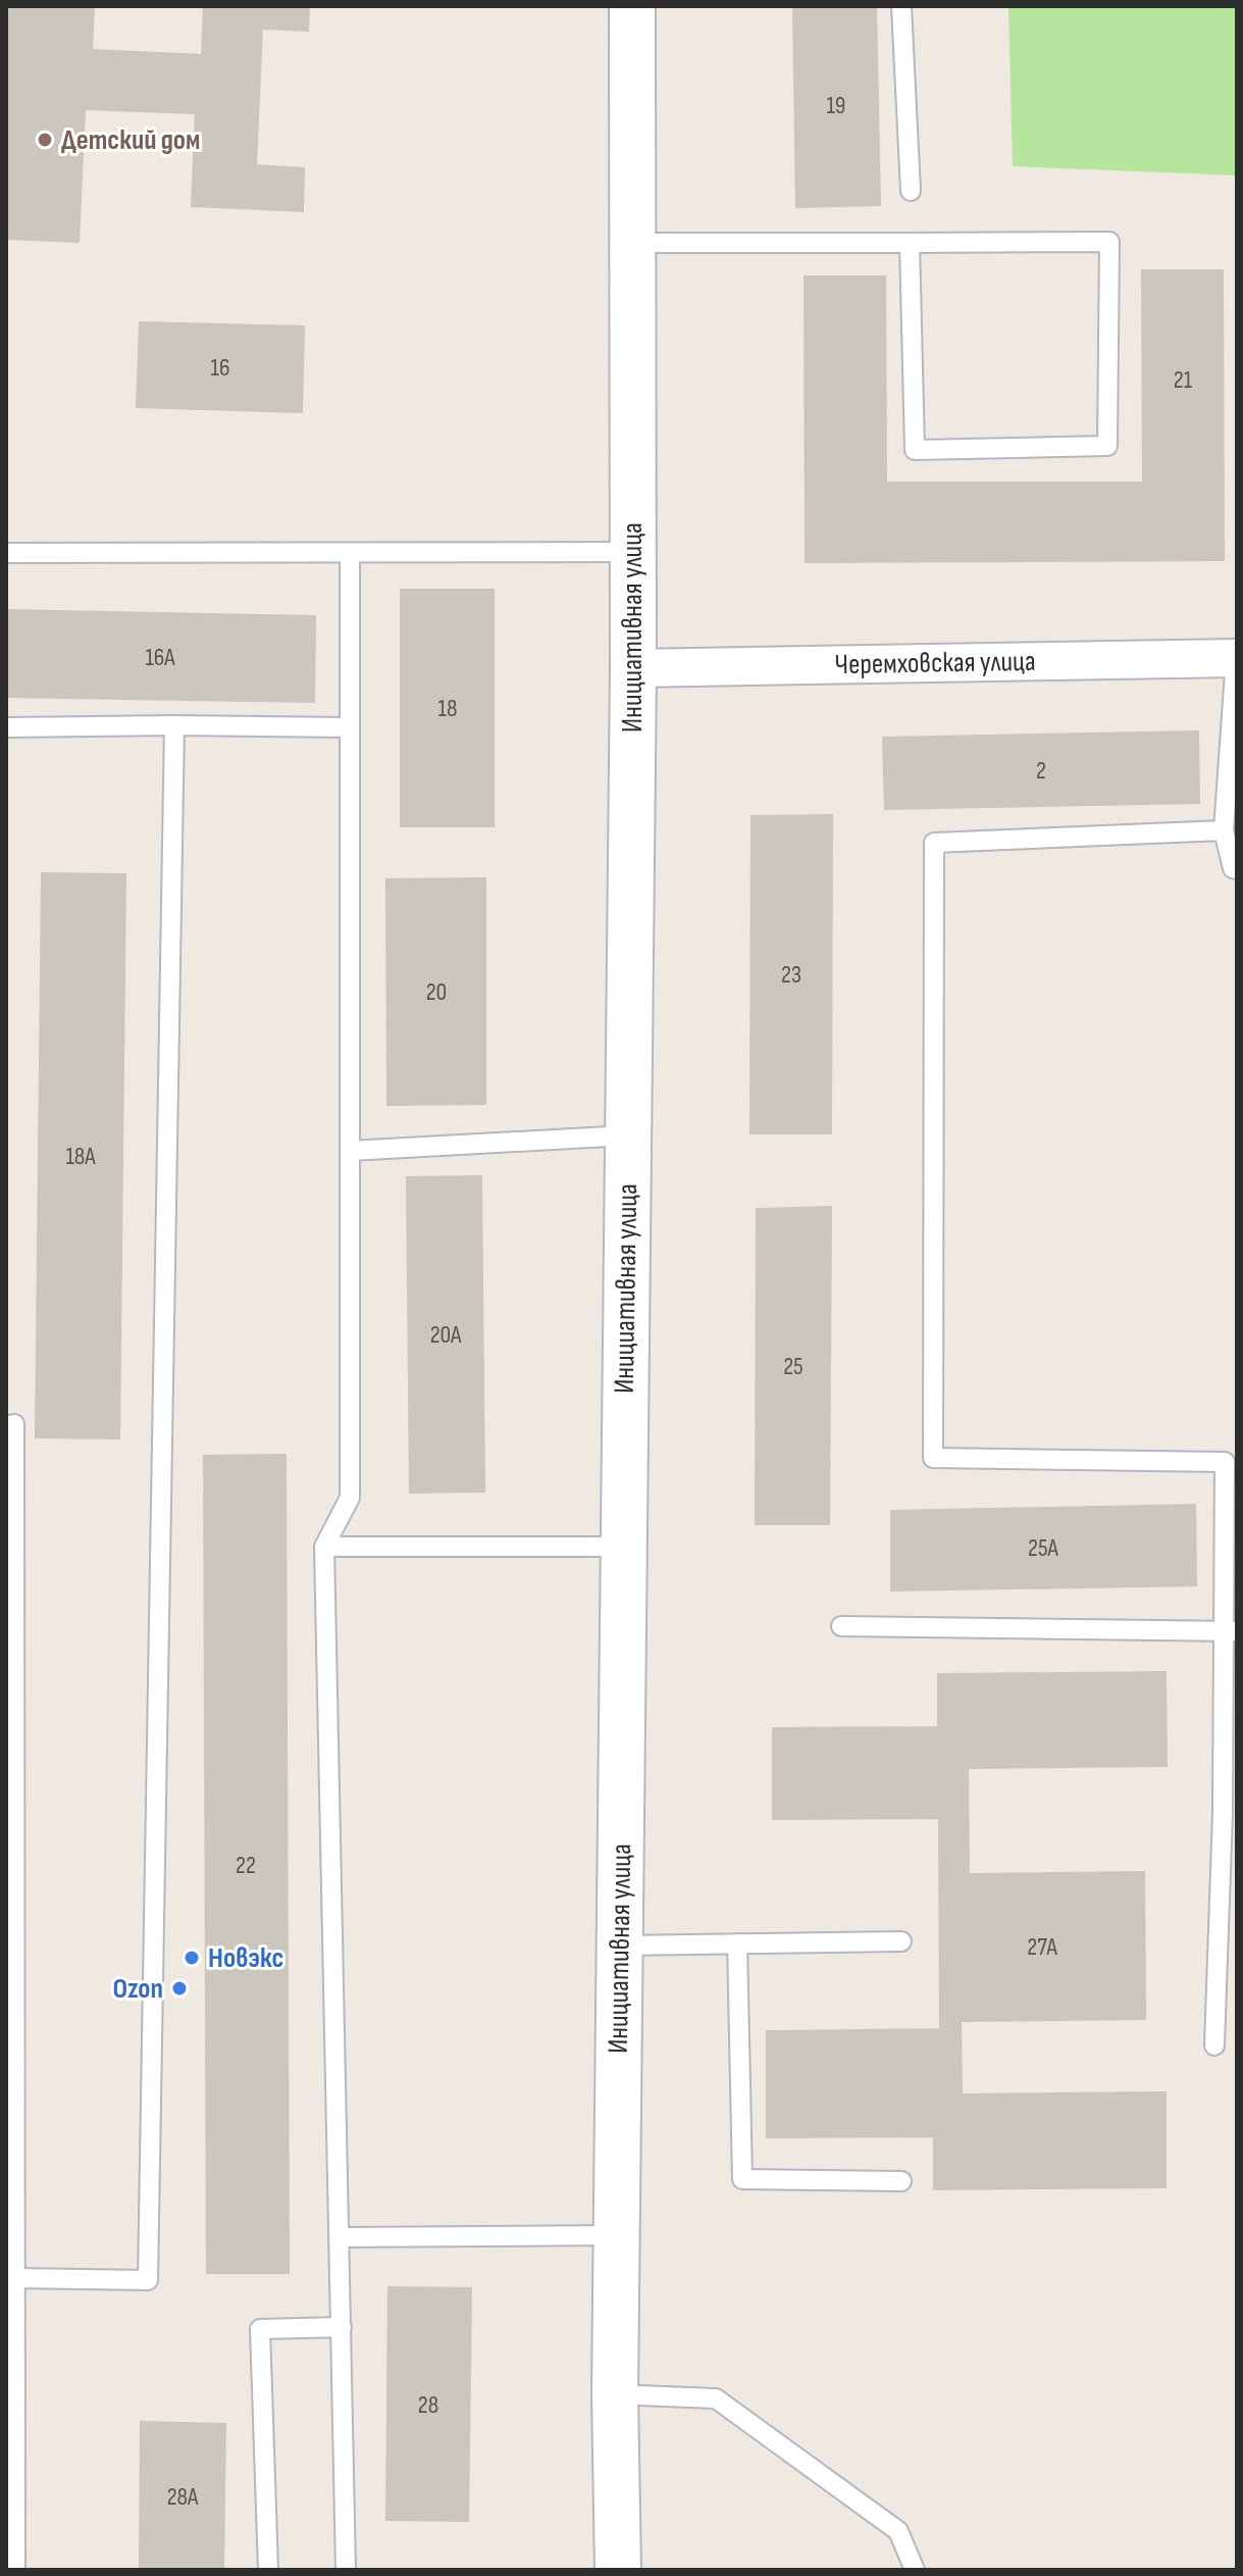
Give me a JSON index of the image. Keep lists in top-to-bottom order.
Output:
{
  "streets": {
    "main road": ["Инициативная улица"],
    "street": ["Черемховская улица"]
  },
  "crossings": [
    ["Инициативная улица", "Черемховская улица"]
  ],
  "places": ["Детский дом", "Новэкс", "Ozon"],
  "house_numbers": [
    "19",
    "16",
    "21",
    "16А",
    "18",
    "2",
    "23",
    "20",
    "18А",
    "20А",
    "25",
    "25А",
    "22",
    "27А",
    "28",
    "28А"
  ]
}
